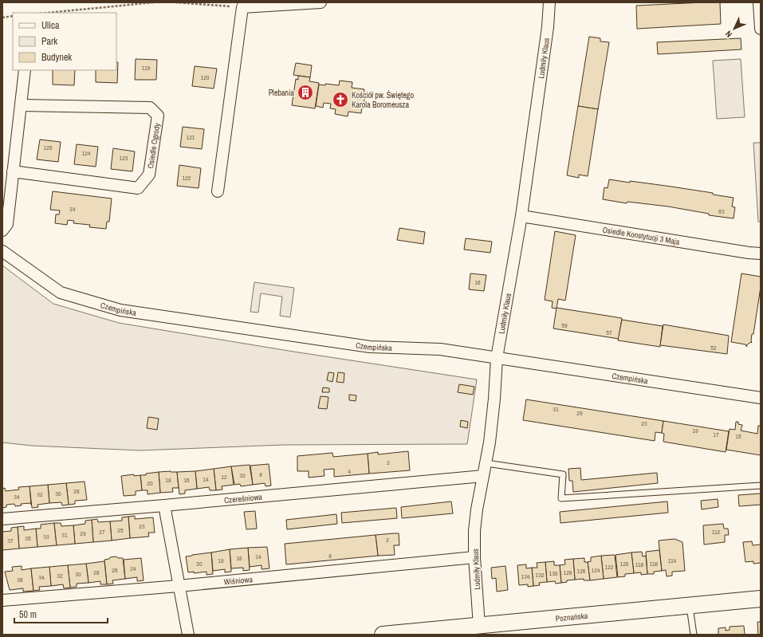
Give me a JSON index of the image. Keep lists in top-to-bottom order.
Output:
{
  "streets": {
    "street": [
      "Ludmiły Klaus",
      "Osiedle Ogrody",
      "Osiedle Konstytucji 3 Maja",
      "Czempińska",
      "Czereśniowa",
      "Wiśniowa",
      "Poznańska"
    ]
  },
  "crossings": [
    ["Ludmiły Klaus", "Osiedle Konstytucji 3 Maja"],
    ["Ludmiły Klaus", "Czempińska"],
    ["Ludmiły Klaus", "Czereśniowa"],
    ["Ludmiły Klaus", "Wiśniowa"],
    ["Ludmiły Klaus", "Poznańska"]
  ],
  "places": {
    "building": ["Plebania"],
    "church": ["Kościół pw. Świętego Karola Boromeusza"]
  },
  "house_numbers": [
    "119",
    "120",
    "121",
    "125",
    "124",
    "123",
    "122",
    "24",
    "63",
    "16",
    "59",
    "57",
    "52",
    "31",
    "29",
    "23",
    "19",
    "17",
    "15",
    "2",
    "4",
    "8",
    "10",
    "12",
    "14",
    "18",
    "16",
    "20",
    "28",
    "30",
    "32",
    "34",
    "23",
    "25",
    "27",
    "112",
    "29",
    "31",
    "33",
    "35",
    "2",
    "37",
    "8",
    "14",
    "16",
    "18",
    "114",
    "20",
    "120",
    "116",
    "118",
    "122",
    "24",
    "26",
    "124",
    "126",
    "28",
    "128",
    "130",
    "30",
    "132",
    "32",
    "134",
    "34",
    "36"
  ],
  "legend": ["Ulica", "Park", "Budynek"],
  "scale_bar": "50 m",
  "north": "bottom left"
}
